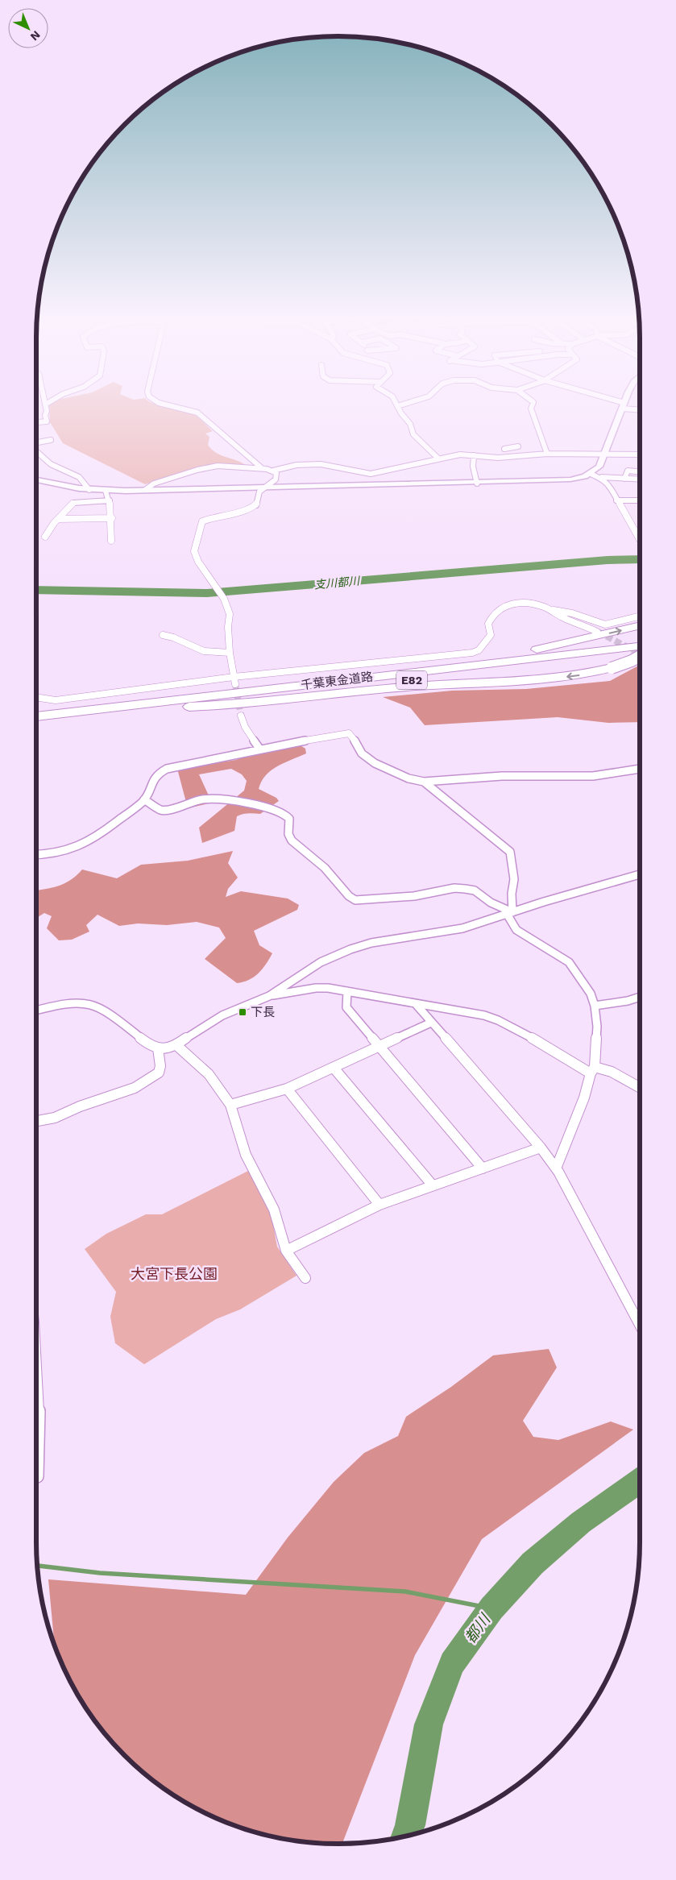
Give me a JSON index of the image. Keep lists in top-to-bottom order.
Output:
{
  "streets": {
    "highway": ["E82", "千葉東金道路"]
  },
  "water": ["支川都川", "都川"],
  "parks": ["大宮下長公園"],
  "places": {
    "transit": ["下長"]
  },
  "north": "bottom right"
}
